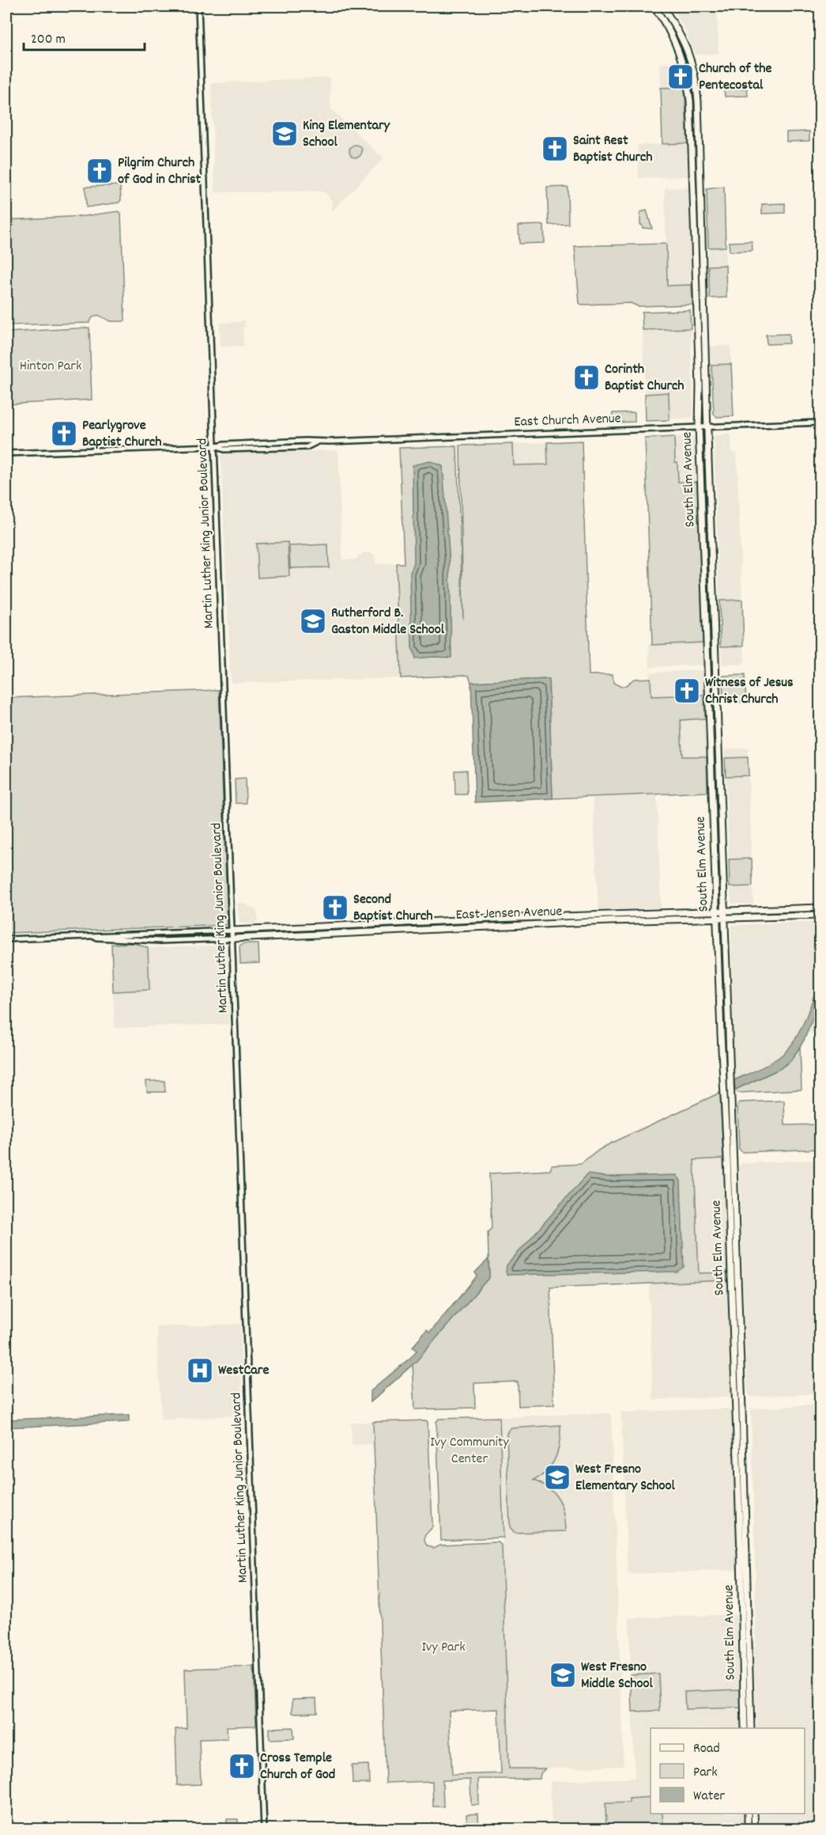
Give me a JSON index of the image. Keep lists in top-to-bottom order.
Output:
{
  "streets": {
    "main road": ["South Elm Avenue", "East Jensen Avenue"],
    "street": ["East Church Avenue", "Martin Luther King Junior Boulevard"]
  },
  "crossings": [
    ["East Church Avenue", "South Elm Avenue"],
    ["East Church Avenue", "Martin Luther King Junior Boulevard"],
    ["South Elm Avenue", "East Jensen Avenue"],
    ["Martin Luther King Junior Boulevard", "East Jensen Avenue"]
  ],
  "parks": ["Hinton Park", "Ivy Community Center", "Ivy Park"],
  "places": {
    "church": [
      "Church of the Pentecostal",
      "Saint Rest Baptist Church",
      "Pilgrim Church of God in Christ",
      "Corinth Baptist Church",
      "Pearlygrove Baptist Church",
      "Witness of Jesus Christ Church",
      "Second Baptist Church",
      "Cross Temple Church of God"
    ],
    "school or university": [
      "King Elementary School",
      "Rutherford B. Gaston Middle School",
      "West Fresno Elementary School",
      "West Fresno Middle School"
    ],
    "hospital": ["WestCare"]
  },
  "legend": ["Road", "Park", "Water"],
  "scale_bar": "200 m"
}
